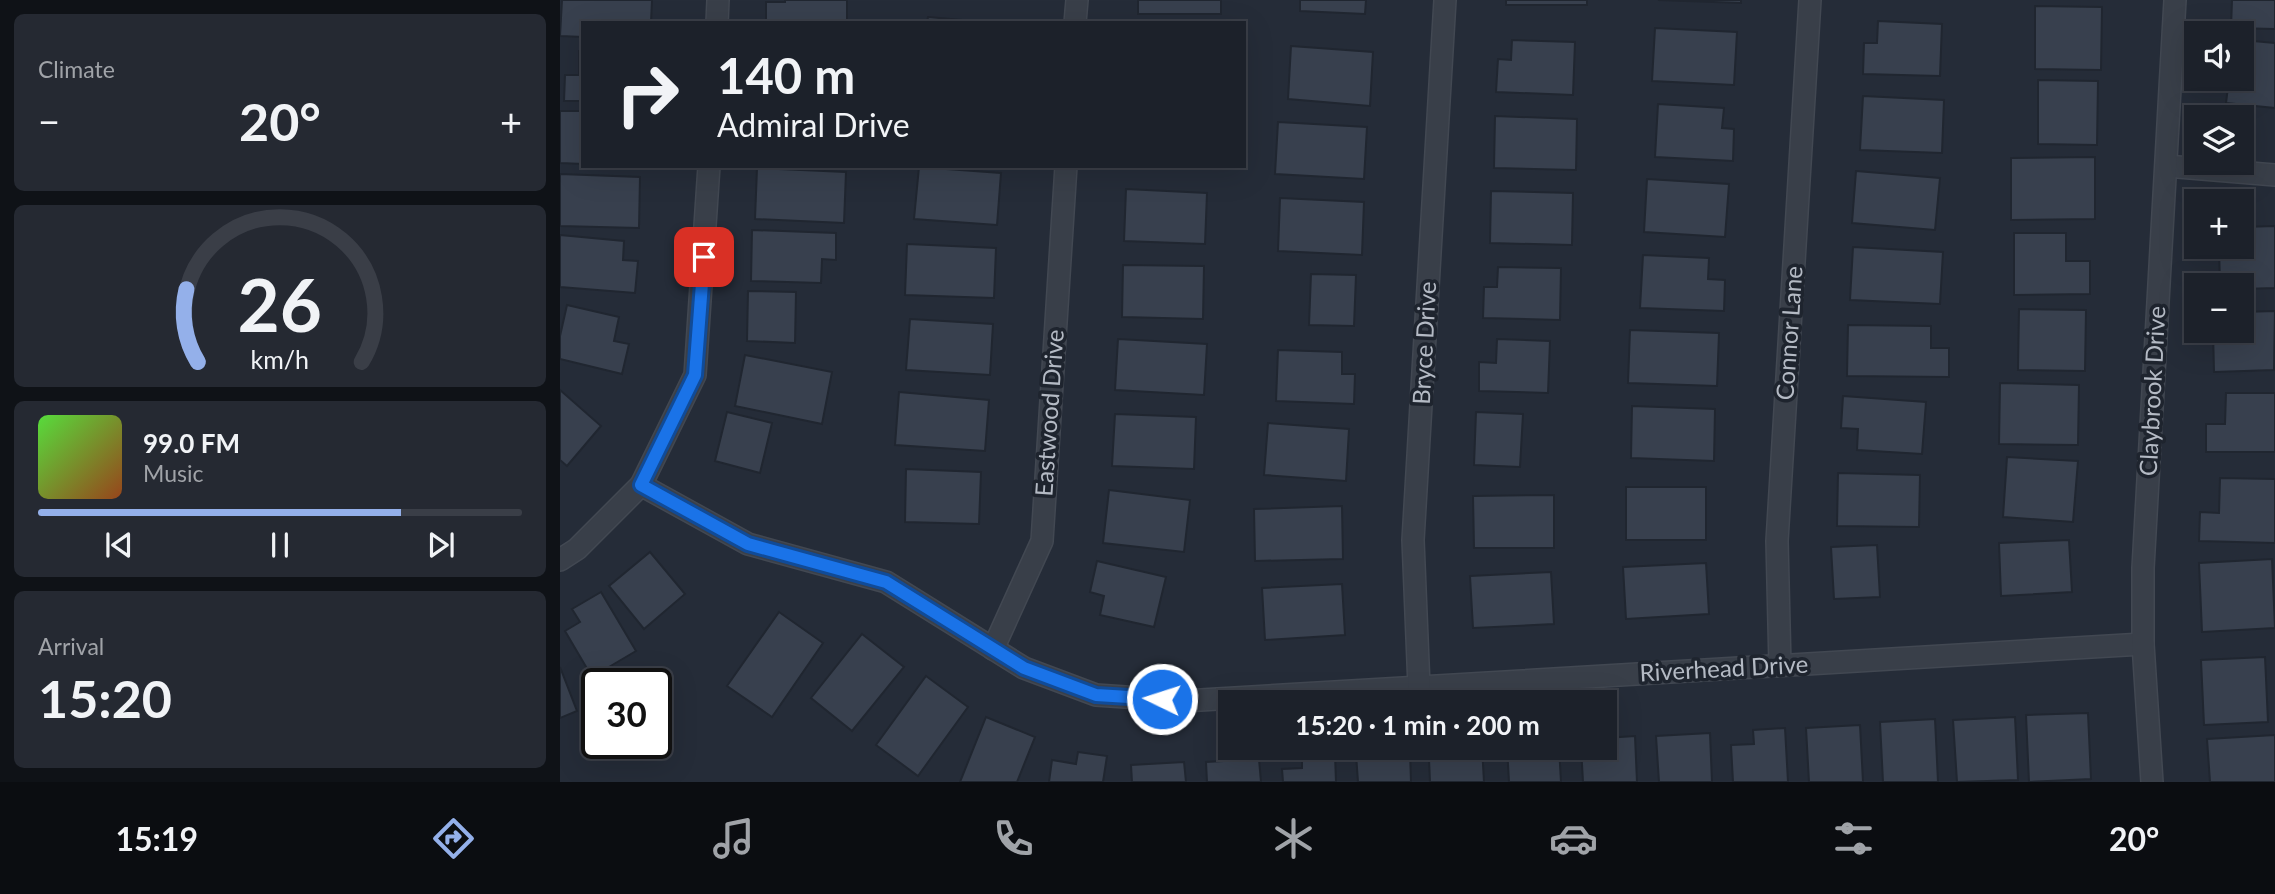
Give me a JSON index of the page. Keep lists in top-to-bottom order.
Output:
{
  "streets": {
    "street": [
      "Connor Lane",
      "Bryce Drive",
      "Claybrook Drive",
      "Eastwood Drive",
      "Riverhead Drive"
    ]
  },
  "crossings": [
    ["Connor Lane", "Riverhead Drive"],
    ["Bryce Drive", "Riverhead Drive"],
    ["Claybrook Drive", "Riverhead Drive"],
    ["Eastwood Drive", "Riverhead Drive"]
  ],
  "page": {
    "tile": [
      "Climate",
      ["Arrival", "15:20"]
    ],
    "map_buttons": ["+", "−"],
    "turn": ["140 m", "Admiral Drive"],
    "heat": ["−", "20°", "+"],
    "song": ["99.0 FM", "Music"],
    "limit": "30",
    "trip": "15:20 · 1 min · 200 m",
    "tabs": ["15:19", "20°"],
    "gauge": ["26", "km/h"]
  }
}
